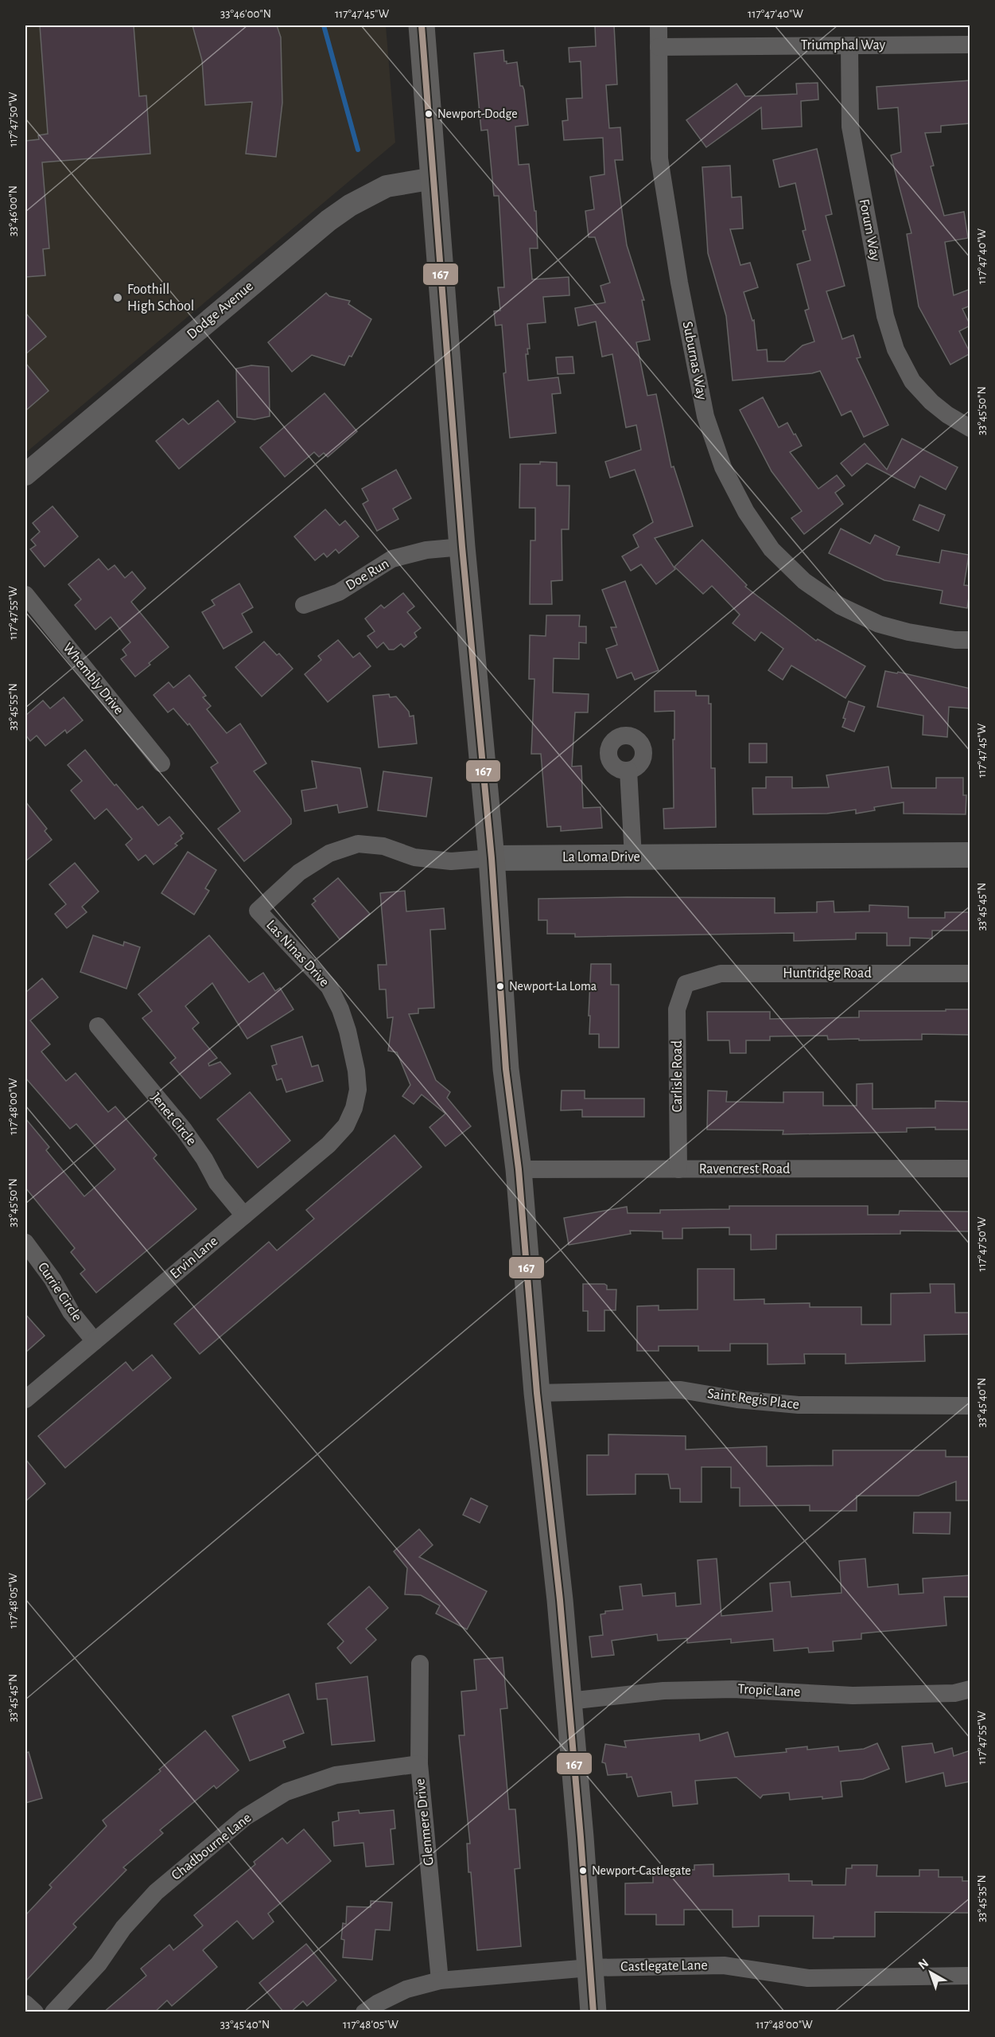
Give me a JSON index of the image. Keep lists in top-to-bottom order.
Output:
{
  "streets": {
    "main road": ["La Loma Drive"],
    "street": [
      "Triumphal Way",
      "Forum Way",
      "Dodge Avenue",
      "Suburnas Way",
      "Doe Run",
      "Whembly Drive",
      "Las Ninas Drive",
      "Huntridge Road",
      "Carlisle Road",
      "Jenet Circle",
      "Ravencrest Road",
      "Ervin Lane",
      "Currie Circle",
      "Saint Regis Place",
      "Tropic Lane",
      "Glenmere Drive",
      "Chadbourne Lane",
      "Castlegate Lane"
    ]
  },
  "crossings": [
    ["Triumphal Way", "Forum Way"],
    ["Triumphal Way", "Suburnas Way"],
    ["La Loma Drive", "Las Ninas Drive"],
    ["Las Ninas Drive", "Ervin Lane"],
    ["Huntridge Road", "Carlisle Road"],
    ["Carlisle Road", "Ravencrest Road"],
    ["Jenet Circle", "Ervin Lane"],
    ["Ervin Lane", "Currie Circle"],
    ["Glenmere Drive", "Chadbourne Lane"],
    ["Glenmere Drive", "Castlegate Lane"]
  ],
  "places": [
    "Newport-Dodge",
    "Foothill High School",
    "Newport-La Loma",
    "Newport-Castlegate"
  ],
  "lines": ["transit line 167"],
  "north": "top left",
  "coordinates": [
    "33°46'00\"N",
    "117°47'45\"W",
    "117°47'40\"W",
    "117°47'50\"W",
    "33°45'50\"N",
    "117°47'55\"W",
    "33°45'55\"N",
    "33°45'45\"N",
    "117°48'00\"W",
    "33°45'40\"N",
    "117°48'05\"W",
    "33°45'35\"N"
  ]
}
